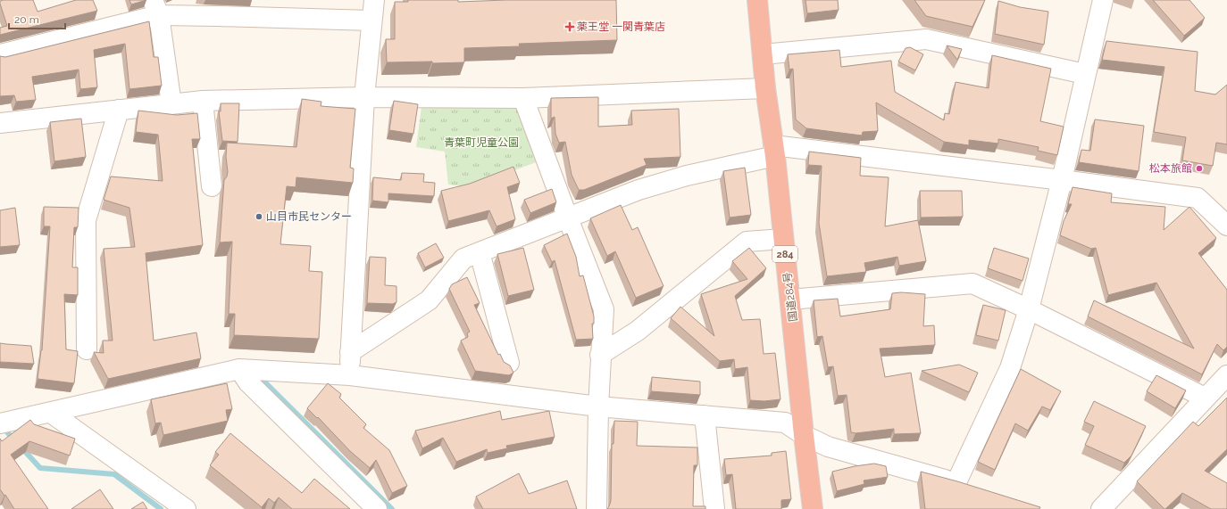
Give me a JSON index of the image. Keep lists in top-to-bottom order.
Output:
{
  "streets": {
    "highway": ["284", "国道284号"]
  },
  "parks": ["青葉町児童公園"],
  "places": {
    "health": ["薬王堂 一関青葉店"],
    "other": ["松本旅館", "山目市民センター"]
  },
  "scale_bar": "20 m"
}
